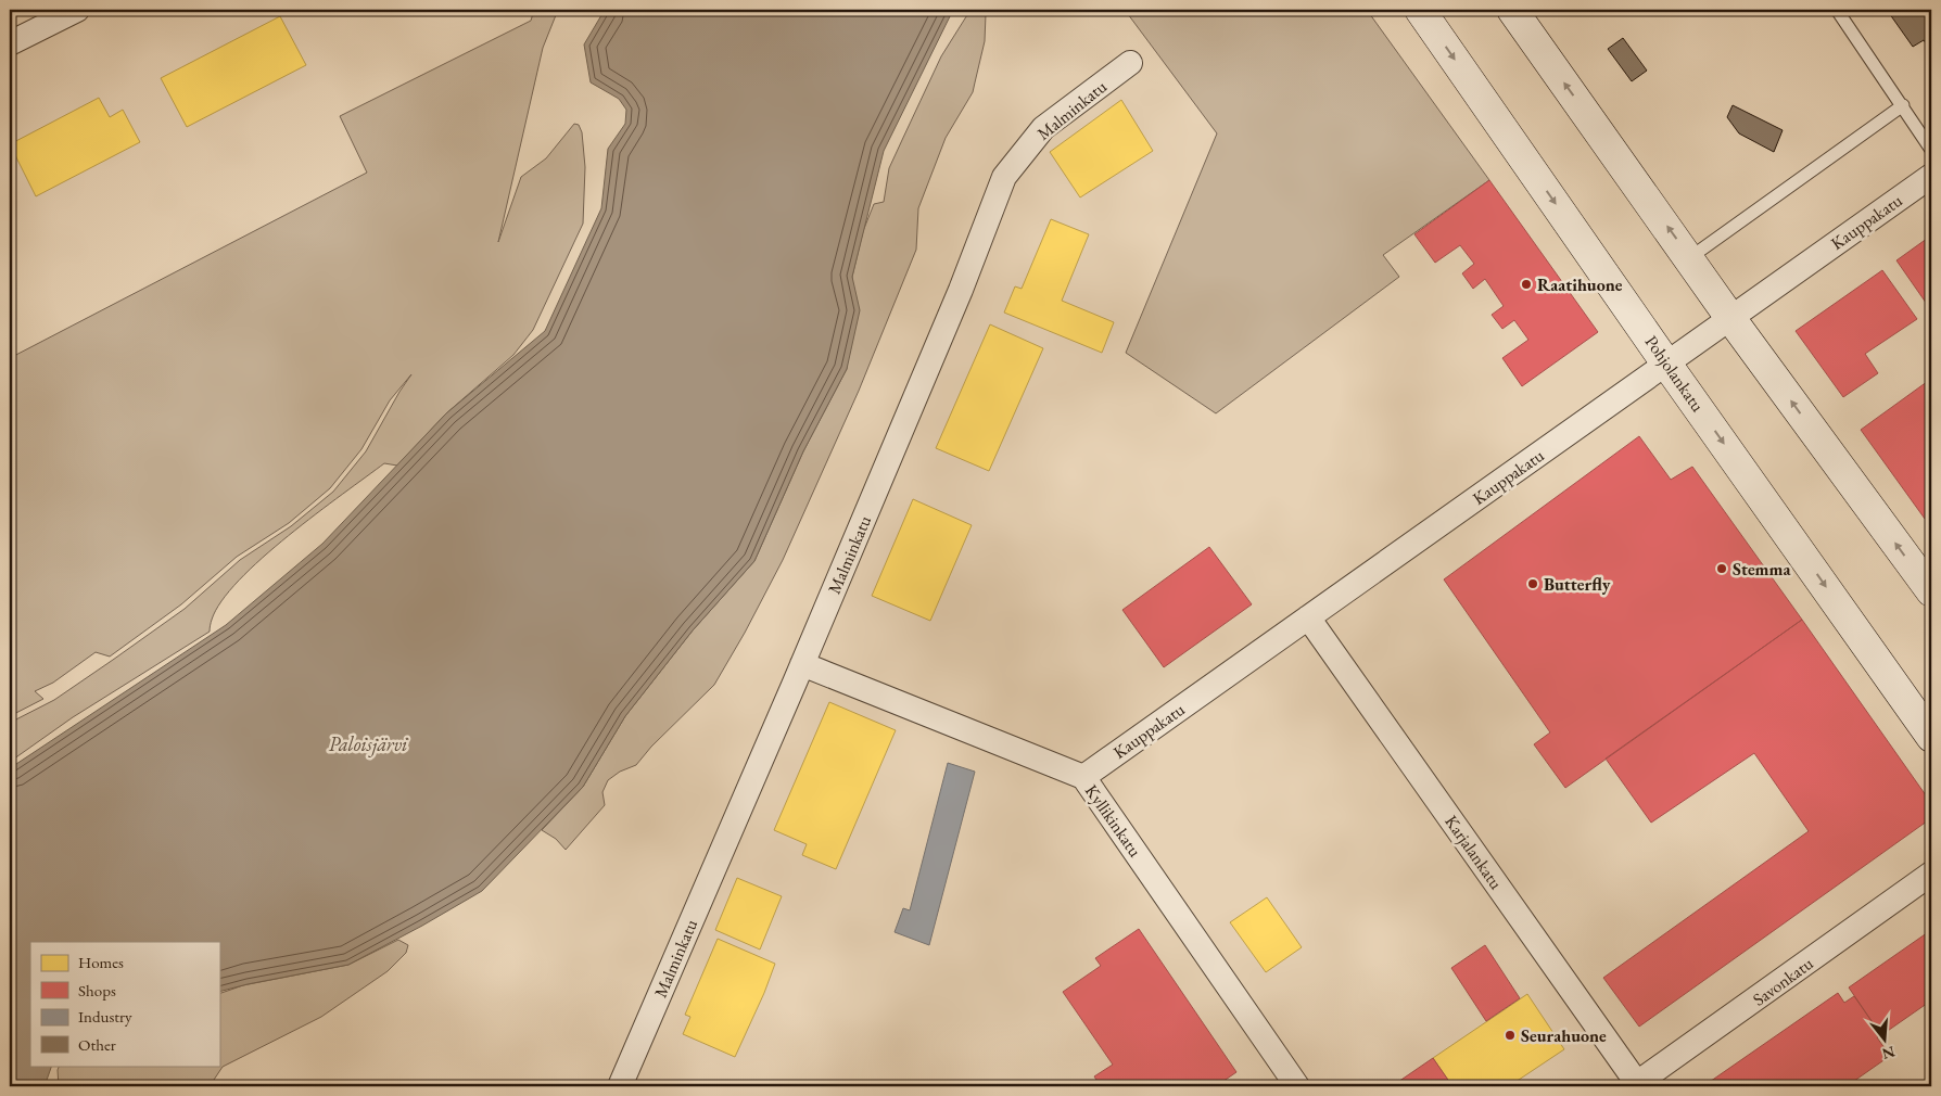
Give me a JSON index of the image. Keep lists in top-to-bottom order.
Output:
{
  "streets": {
    "main road": ["Pohjolankatu"],
    "street": [
      "Malminkatu",
      "Kauppakatu",
      "Kyllikinkatu",
      "Karjalankatu",
      "Savonkatu"
    ]
  },
  "crossings": [
    ["Malminkatu", "Kyllikinkatu"],
    ["Kauppakatu", "Pohjolankatu"],
    ["Kauppakatu", "Kyllikinkatu"],
    ["Kauppakatu", "Karjalankatu"],
    ["Karjalankatu", "Savonkatu"]
  ],
  "water": ["Paloisjärvi"],
  "places": [
    "Raatihuone",
    "Stemma",
    "Butterfly",
    "Seurahuone"
  ],
  "legend": [
    "Homes",
    "Shops",
    "Industry",
    "Other"
  ],
  "north": "bottom"
}
